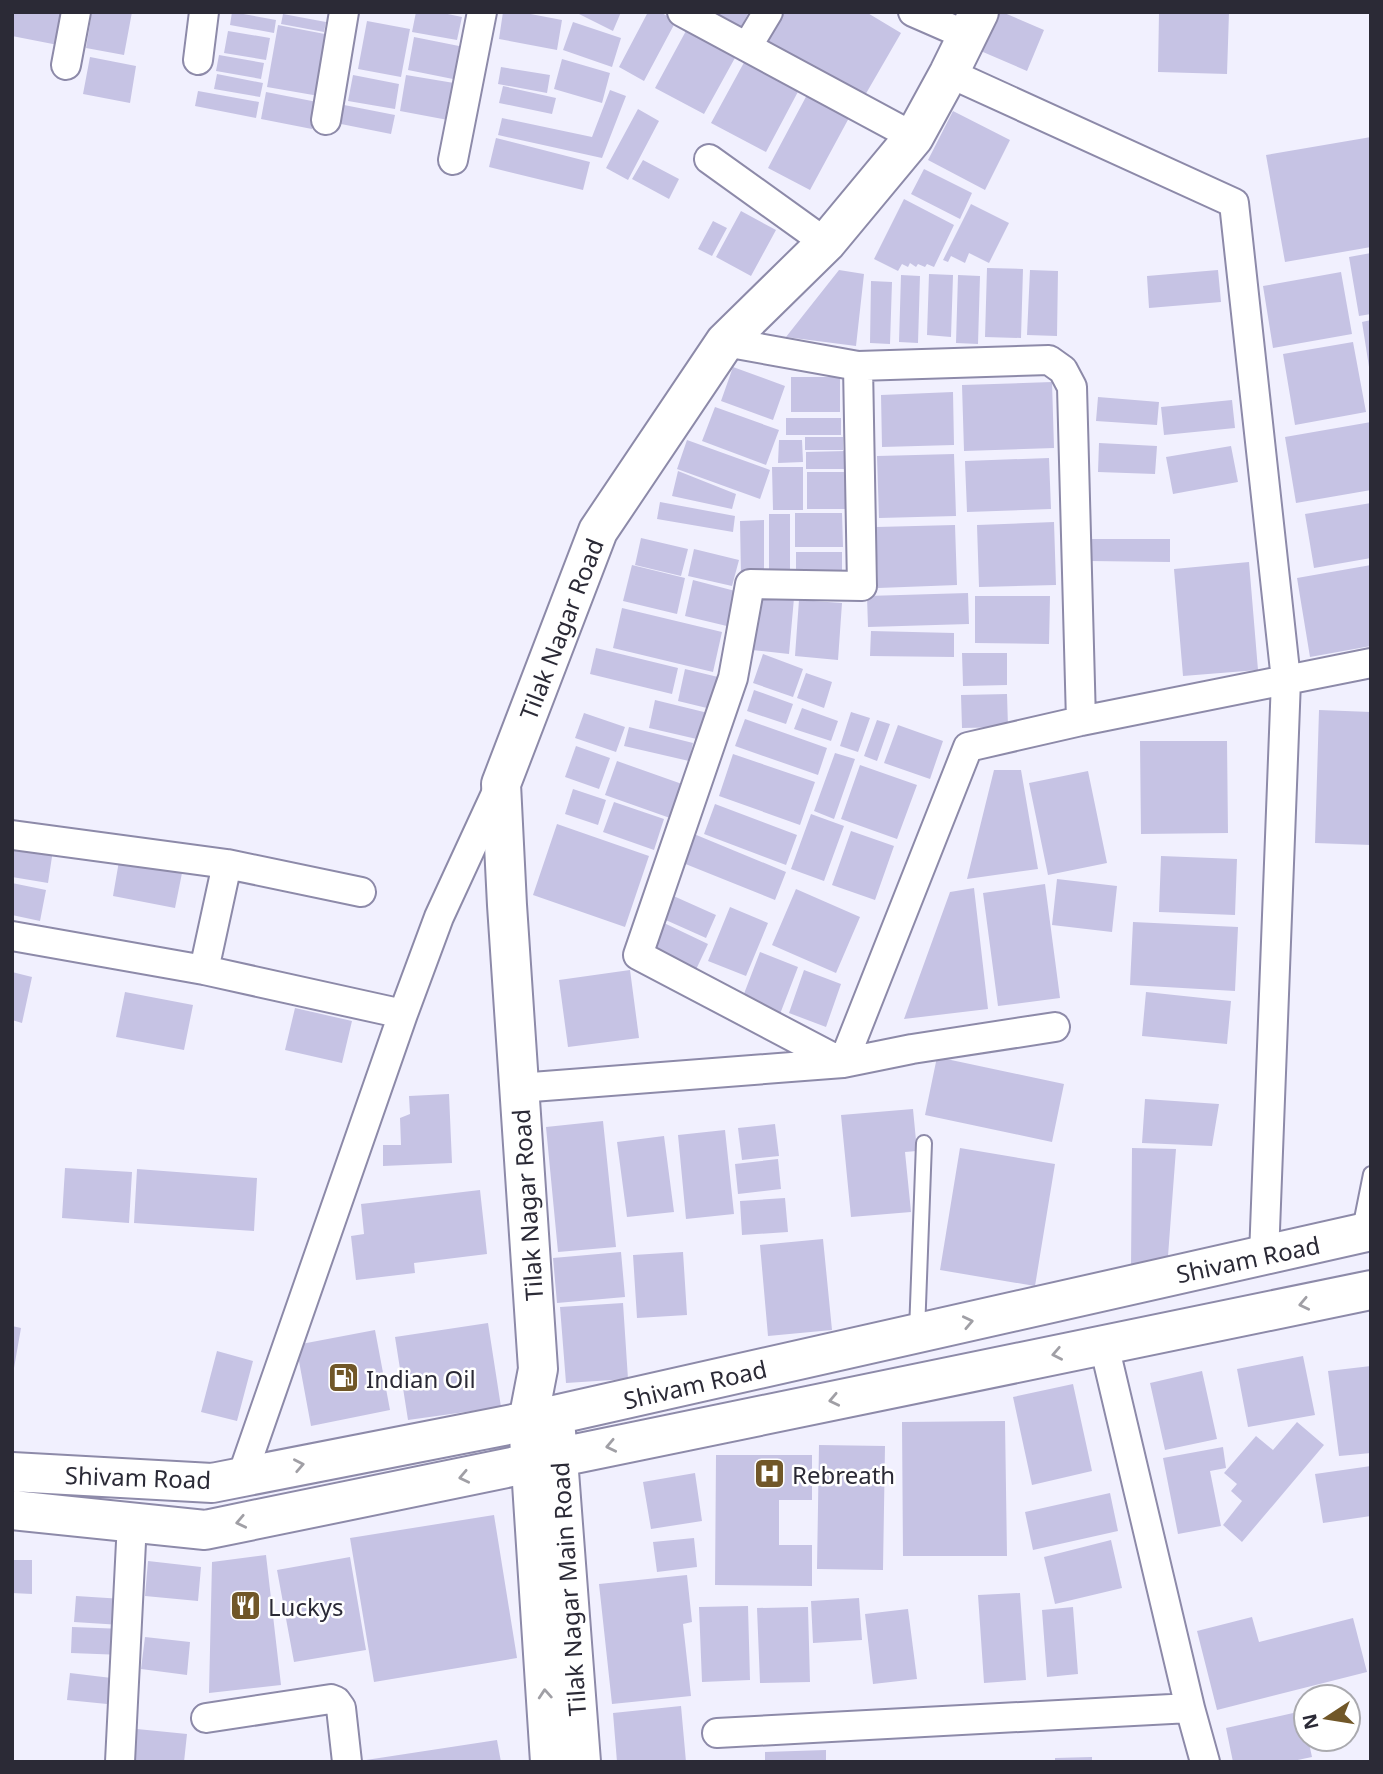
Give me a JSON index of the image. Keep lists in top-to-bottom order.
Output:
{
  "streets": {
    "main road": ["Tilak Nagar Road", "Shivam Road", "Tilak Nagar Main Road"]
  },
  "crossings": [
    ["Tilak Nagar Road", "Shivam Road"],
    ["Tilak Nagar Road", "Tilak Nagar Main Road"],
    ["Shivam Road", "Tilak Nagar Main Road"]
  ],
  "places": {
    "fuel station": ["Indian Oil"],
    "hospital": ["Rebreath"],
    "restaurant": ["Luckys"]
  },
  "north": "left"
}
